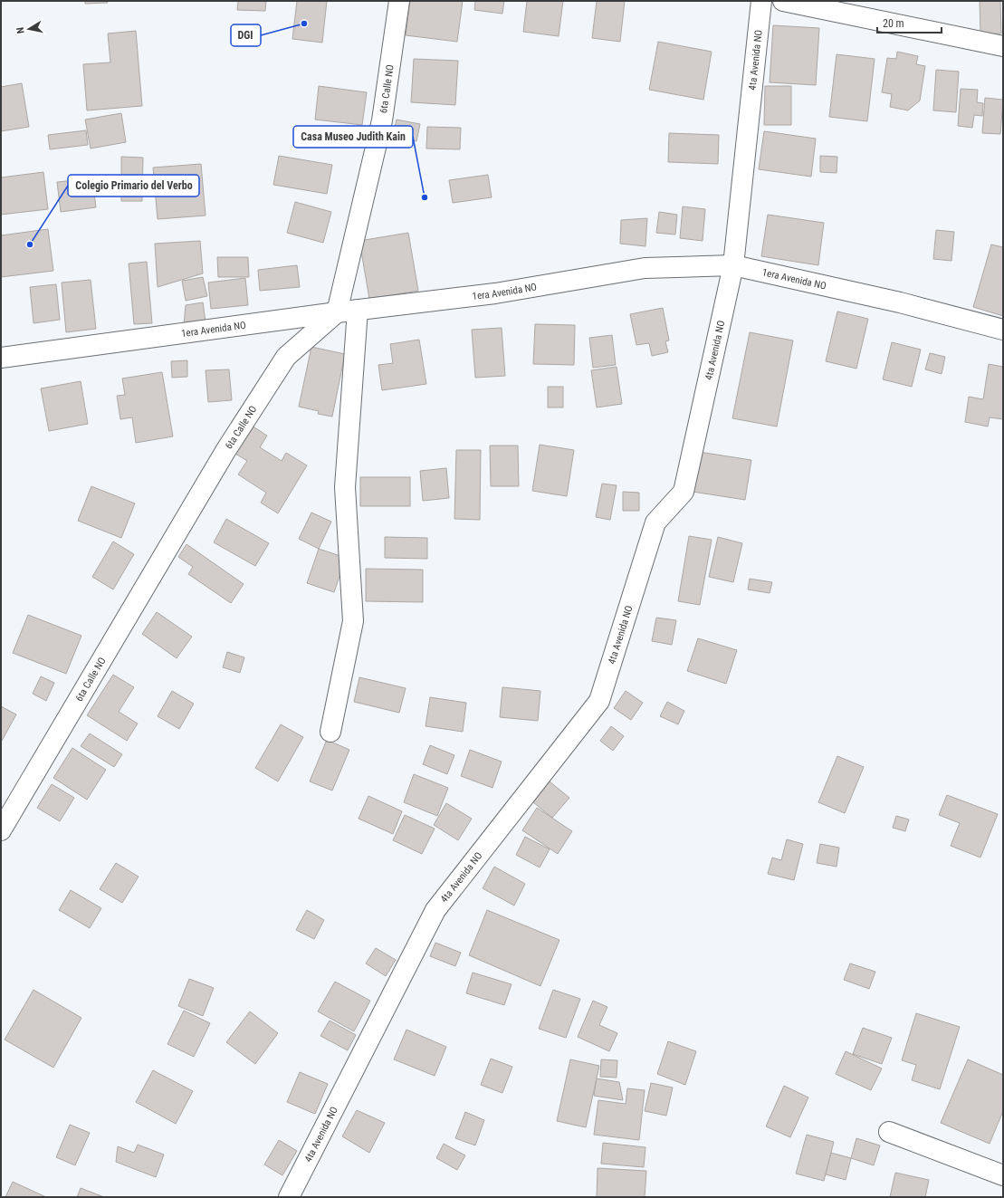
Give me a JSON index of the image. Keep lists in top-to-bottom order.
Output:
{
  "streets": {
    "street": ["4ta Avenida NO", "6ta Calle NO", "1era Avenida NO"]
  },
  "crossings": [
    ["4ta Avenida NO", "1era Avenida NO"],
    ["6ta Calle NO", "1era Avenida NO"]
  ],
  "places": ["DGI", "Casa Museo Judith Kain", "Colegio Primario del Verbo"],
  "scale_bar": "20 m",
  "north": "left"
}
